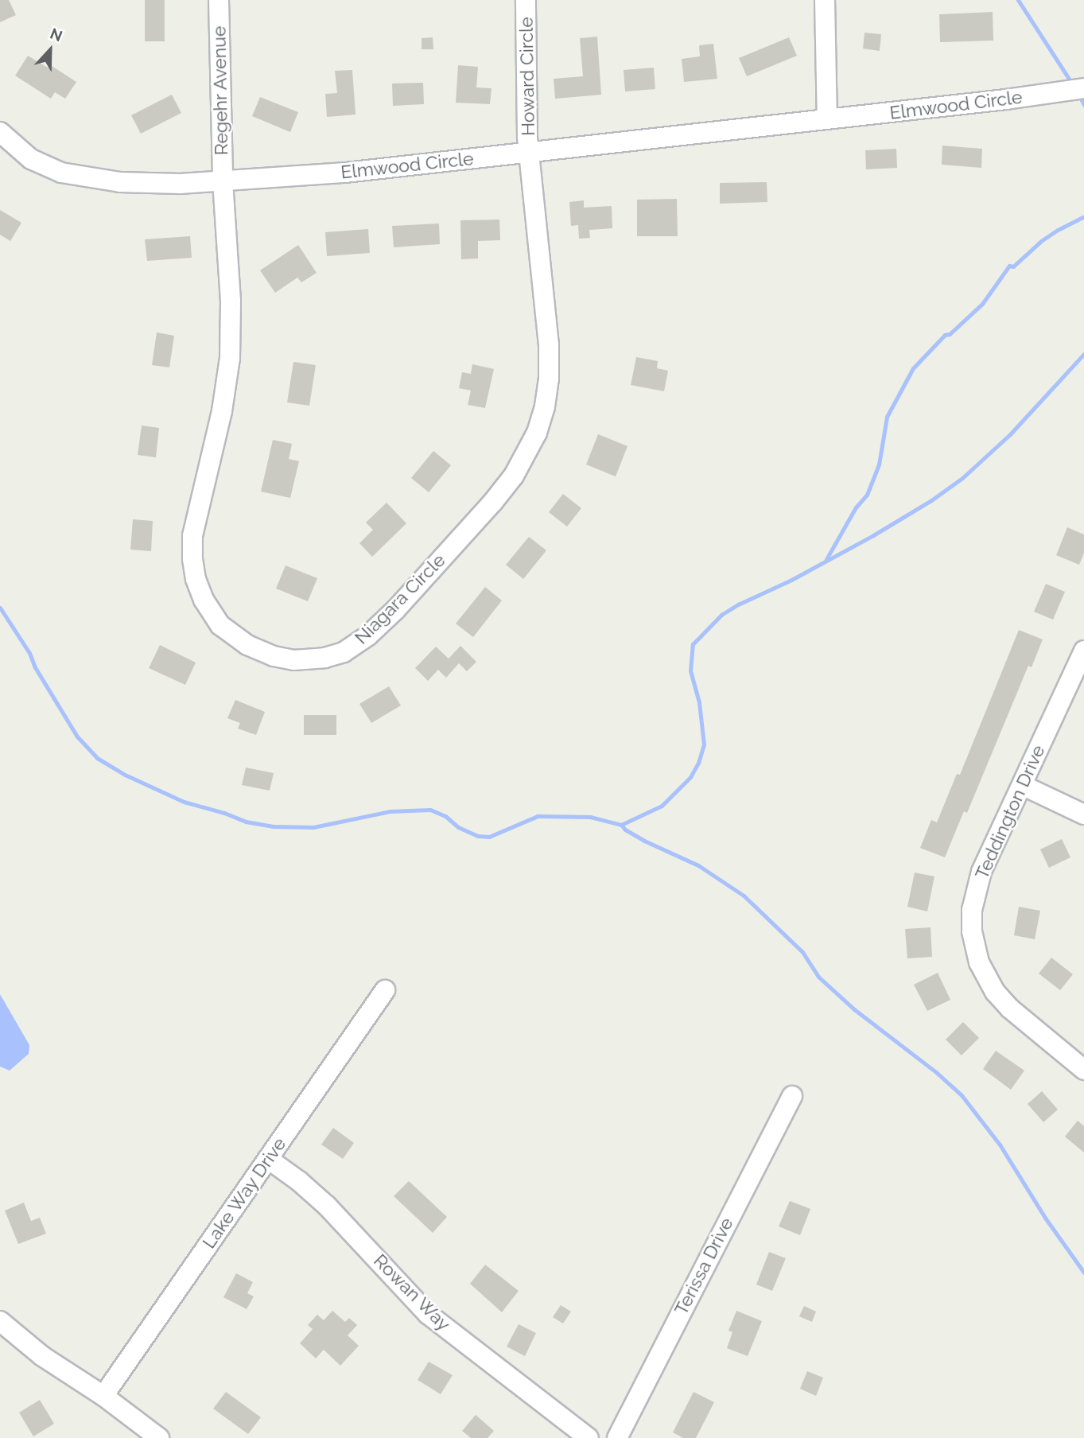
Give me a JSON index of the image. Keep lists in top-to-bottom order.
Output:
{
  "streets": {
    "street": [
      "Howard Circle",
      "Regehr Avenue",
      "Elmwood Circle",
      "Niagara Circle",
      "Teddington Drive",
      "Lake Way Drive",
      "Terissa Drive",
      "Rowan Way"
    ]
  },
  "crossings": [
    ["Howard Circle", "Elmwood Circle"],
    ["Howard Circle", "Niagara Circle"],
    ["Regehr Avenue", "Elmwood Circle"],
    ["Regehr Avenue", "Niagara Circle"],
    ["Elmwood Circle", "Niagara Circle"],
    ["Lake Way Drive", "Rowan Way"]
  ],
  "north": "top"
}
